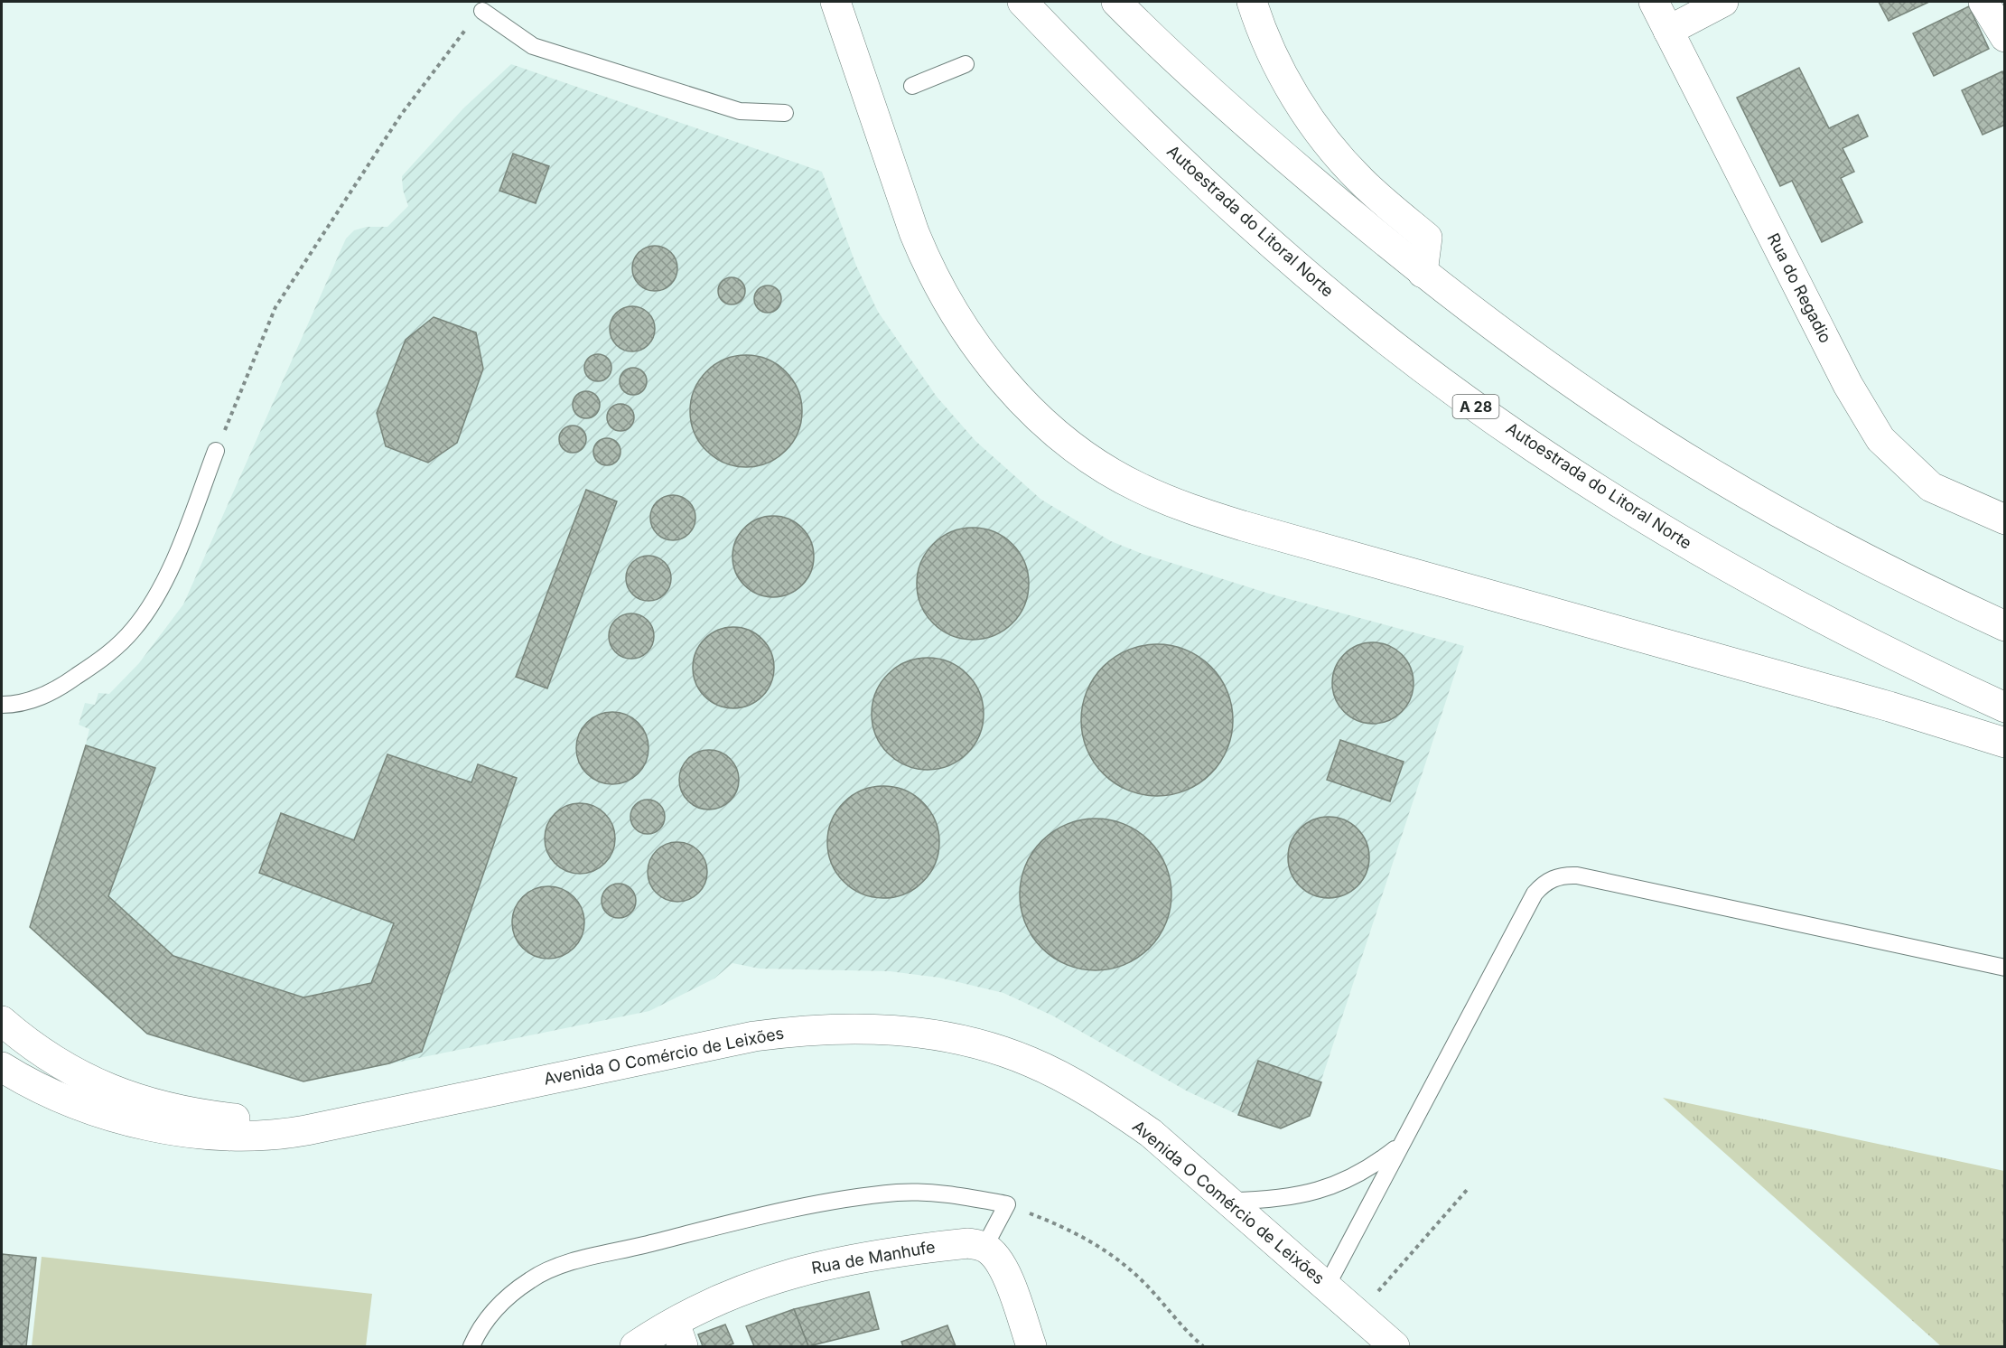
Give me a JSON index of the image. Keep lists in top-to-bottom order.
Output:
{
  "streets": {
    "main road": [
      "Autoestrada do Litoral Norte",
      "Rua do Regadio",
      "A 28",
      "Avenida O Comércio de Leixões",
      "Rua de Manhufe"
    ]
  }
}
